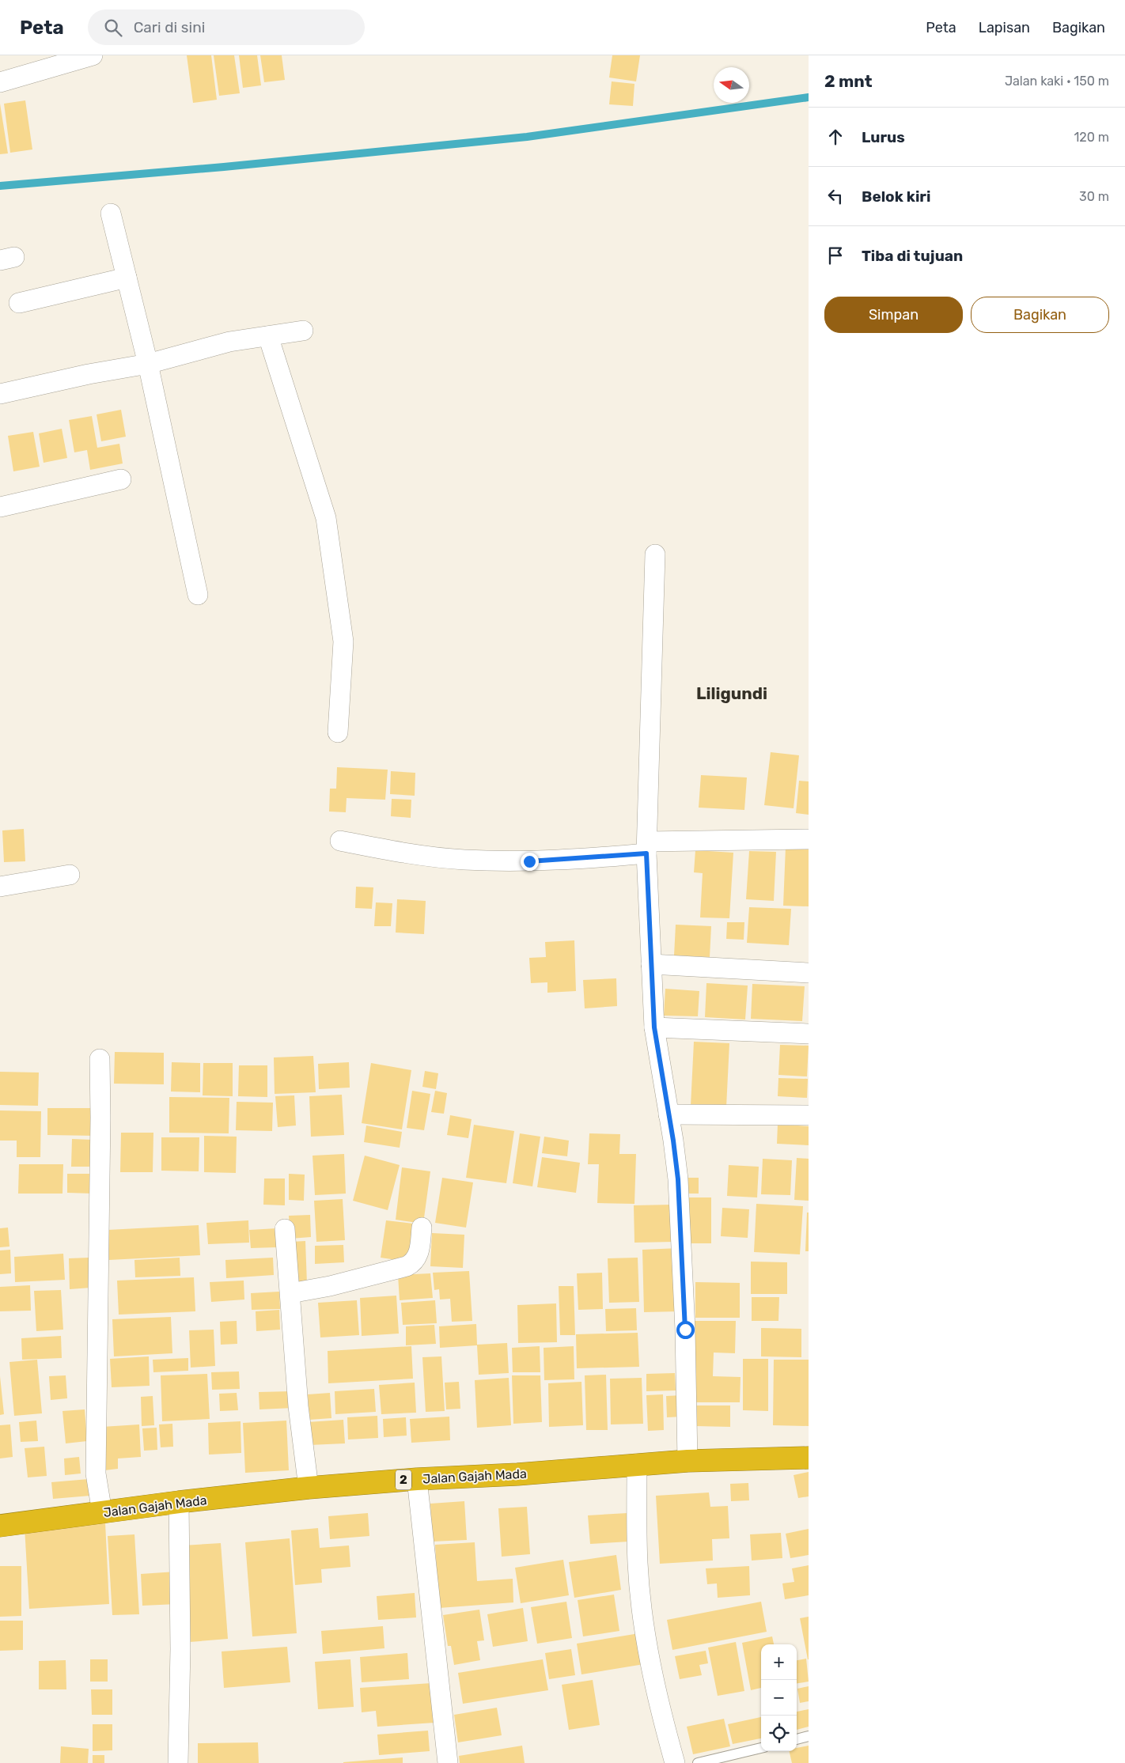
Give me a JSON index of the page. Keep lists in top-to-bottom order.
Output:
{
  "streets": {
    "highway": ["Jalan Gajah Mada", "2"]
  },
  "districts": ["Liligundi"],
  "north": "left",
  "page": {
    "header": "Peta",
    "search": "Cari di sini",
    "nav": ["Peta", "Lapisan", "Bagikan"],
    "heading": ["2 mnt", "Jalan kaki · 150 m"],
    "list": [
      ["Lurus", "120 m"],
      ["Belok kiri", "30 m"],
      "Tiba di tujuan"
    ],
    "buttons": ["Simpan", "Bagikan"],
    "map_buttons": ["+", "−"]
  }
}
